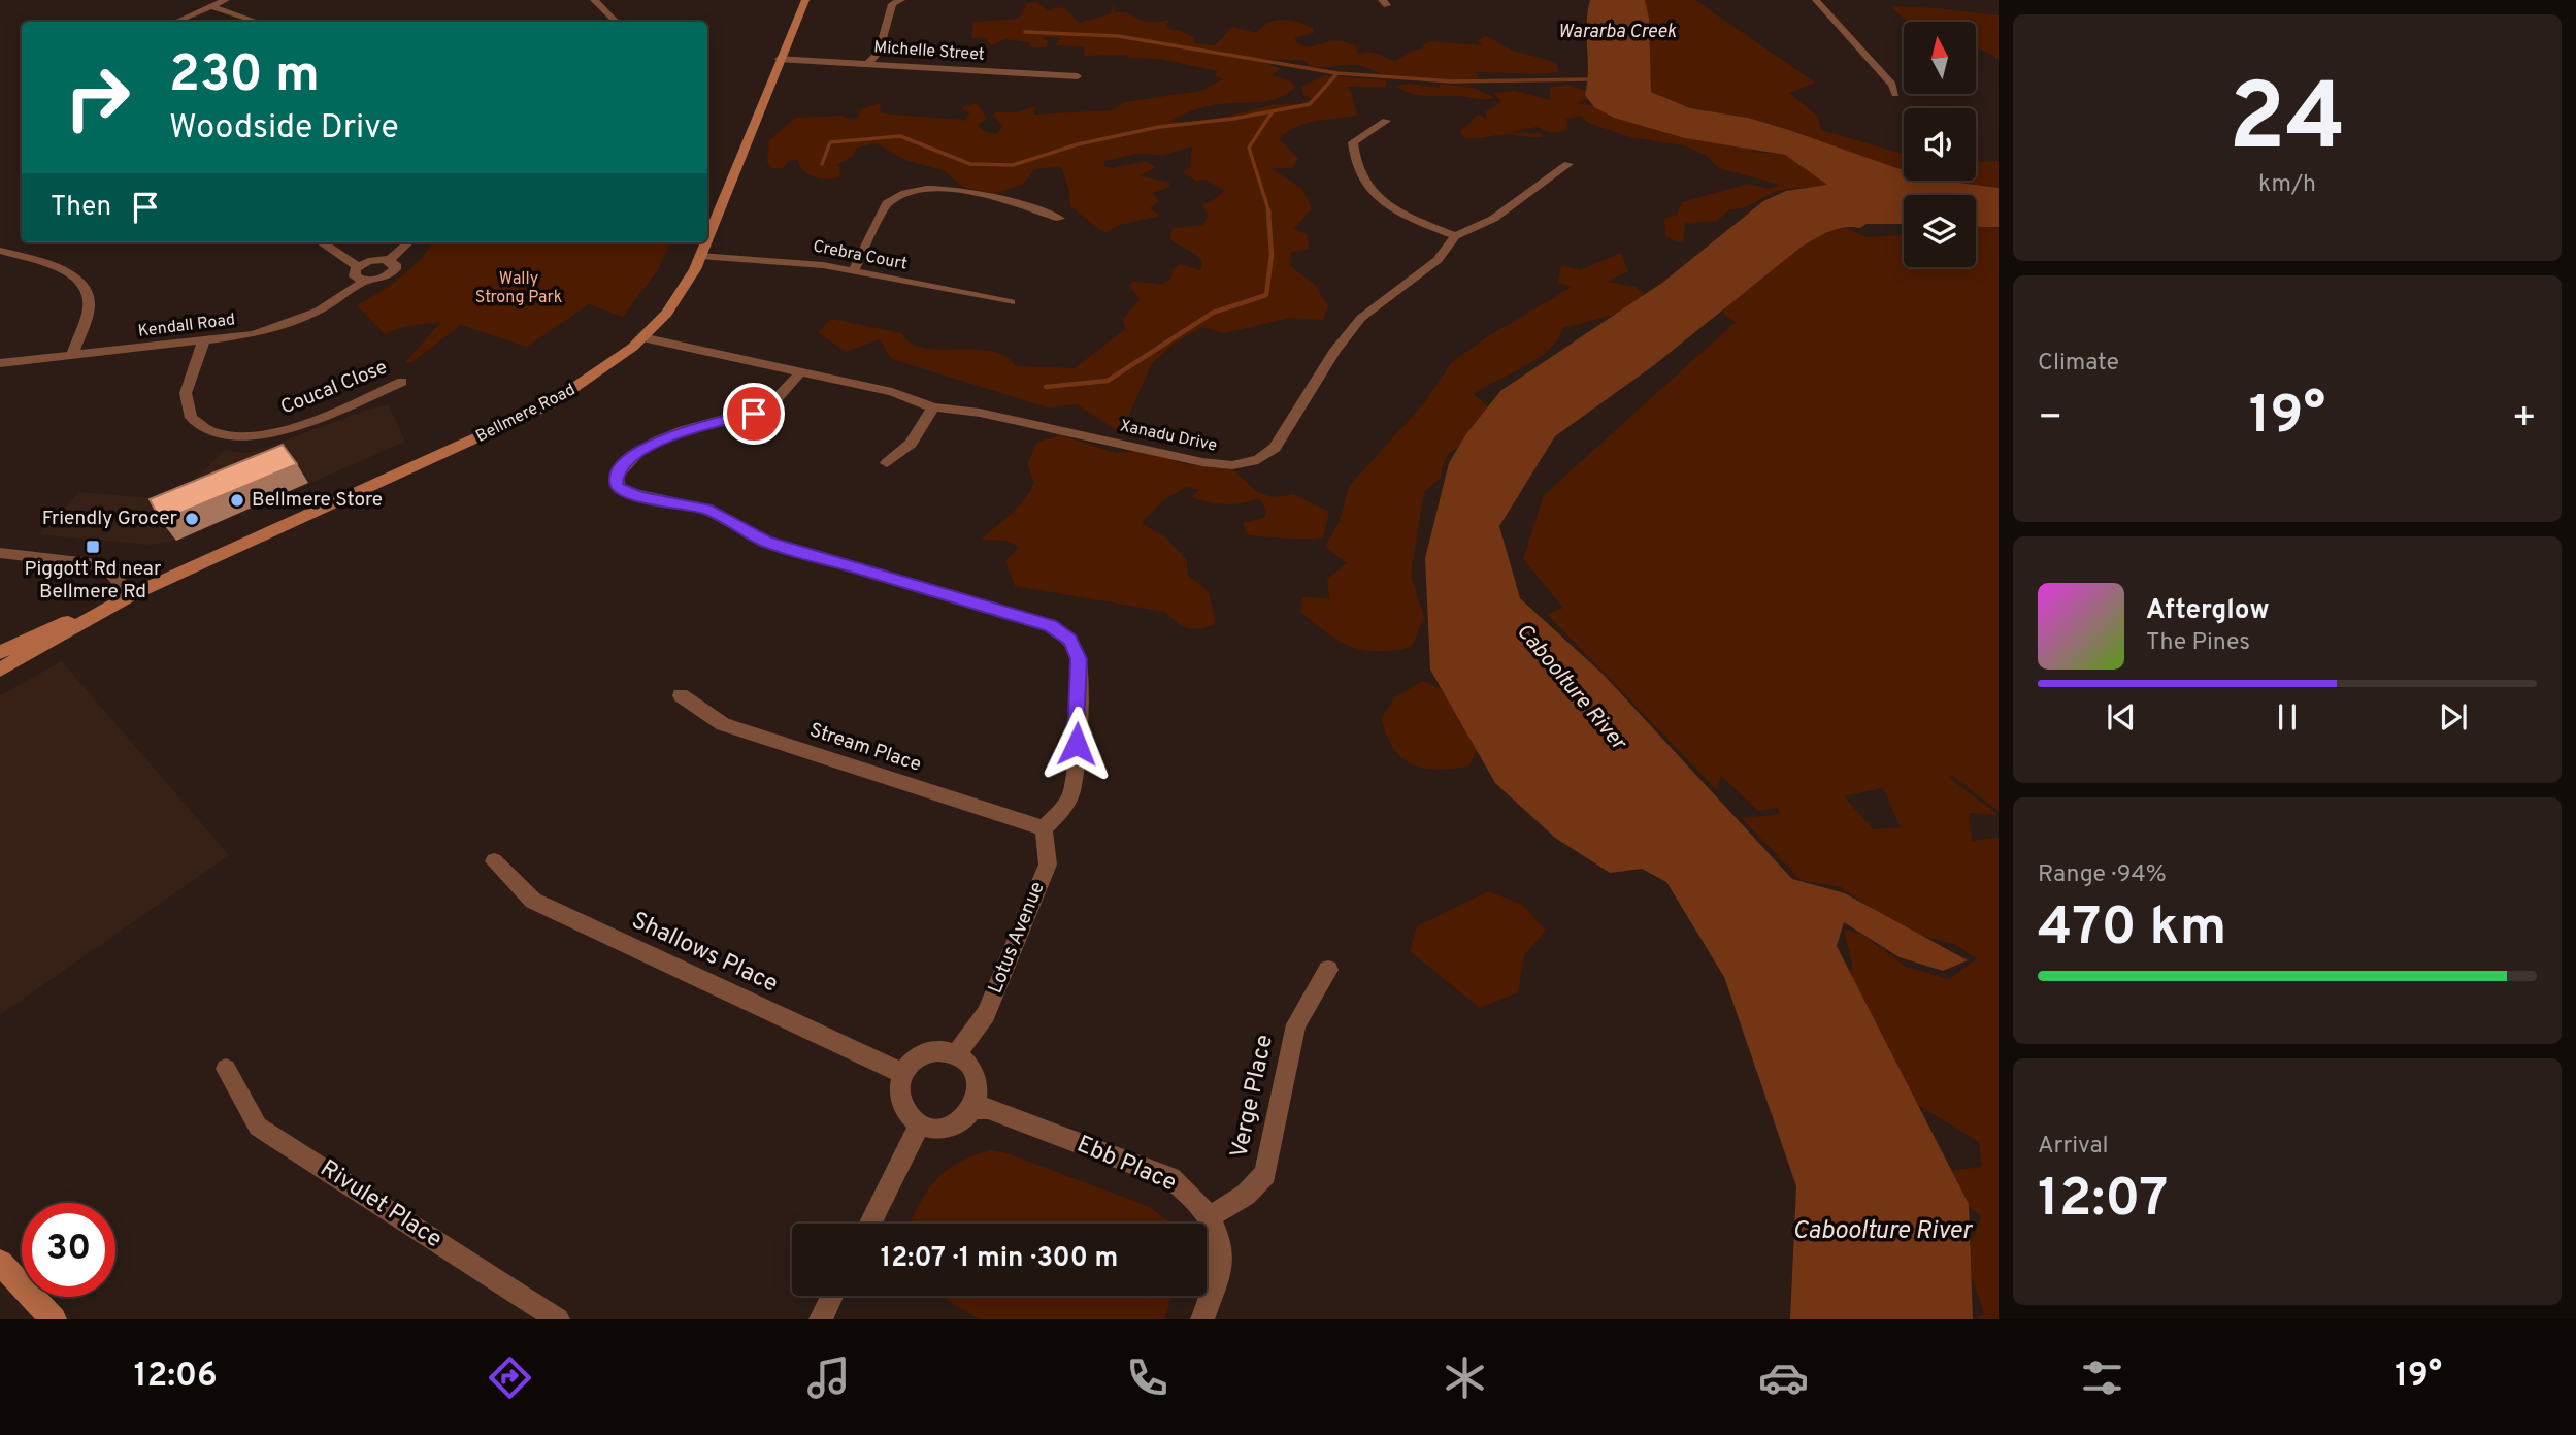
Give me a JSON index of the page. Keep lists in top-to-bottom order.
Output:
{
  "streets": {
    "main road": ["Bellmere Road"],
    "street": [
      "Michelle Street",
      "Crebra Court",
      "Kendall Road",
      "Coucal Close",
      "Xanadu Drive",
      "Stream Place",
      "Lotus Avenue",
      "Shallows Place",
      "Verge Place",
      "Ebb Place",
      "Rivulet Place"
    ]
  },
  "crossings": [
    ["Michelle Street", "Bellmere Road"],
    ["Crebra Court", "Bellmere Road"],
    ["Kendall Road", "Coucal Close"],
    ["Bellmere Road", "Xanadu Drive"],
    ["Stream Place", "Lotus Avenue"],
    ["Lotus Avenue", "Shallows Place"],
    ["Lotus Avenue", "Ebb Place"],
    ["Shallows Place", "Ebb Place"],
    ["Verge Place", "Ebb Place"]
  ],
  "water": ["Wararba Creek", "Caboolture River"],
  "parks": ["Wally Strong Park"],
  "places": {
    "other": ["Bellmere Store", "Friendly Grocer"],
    "transit": ["Piggott Rd near Bellmere Rd"]
  },
  "north": "top",
  "page": {
    "tile": [
      ["24", "km/h"],
      "Climate",
      ["Range · 94%", "470 km"],
      ["Arrival", "12:07"]
    ],
    "turn": ["230 m", "Woodside Drive"],
    "then": "Then",
    "heat": ["−", "19°", "+"],
    "song": ["Afterglow", "The Pines"],
    "limit": "30",
    "trip": "12:07 · 1 min · 300 m",
    "tabs": ["12:06", "19°"]
  }
}
